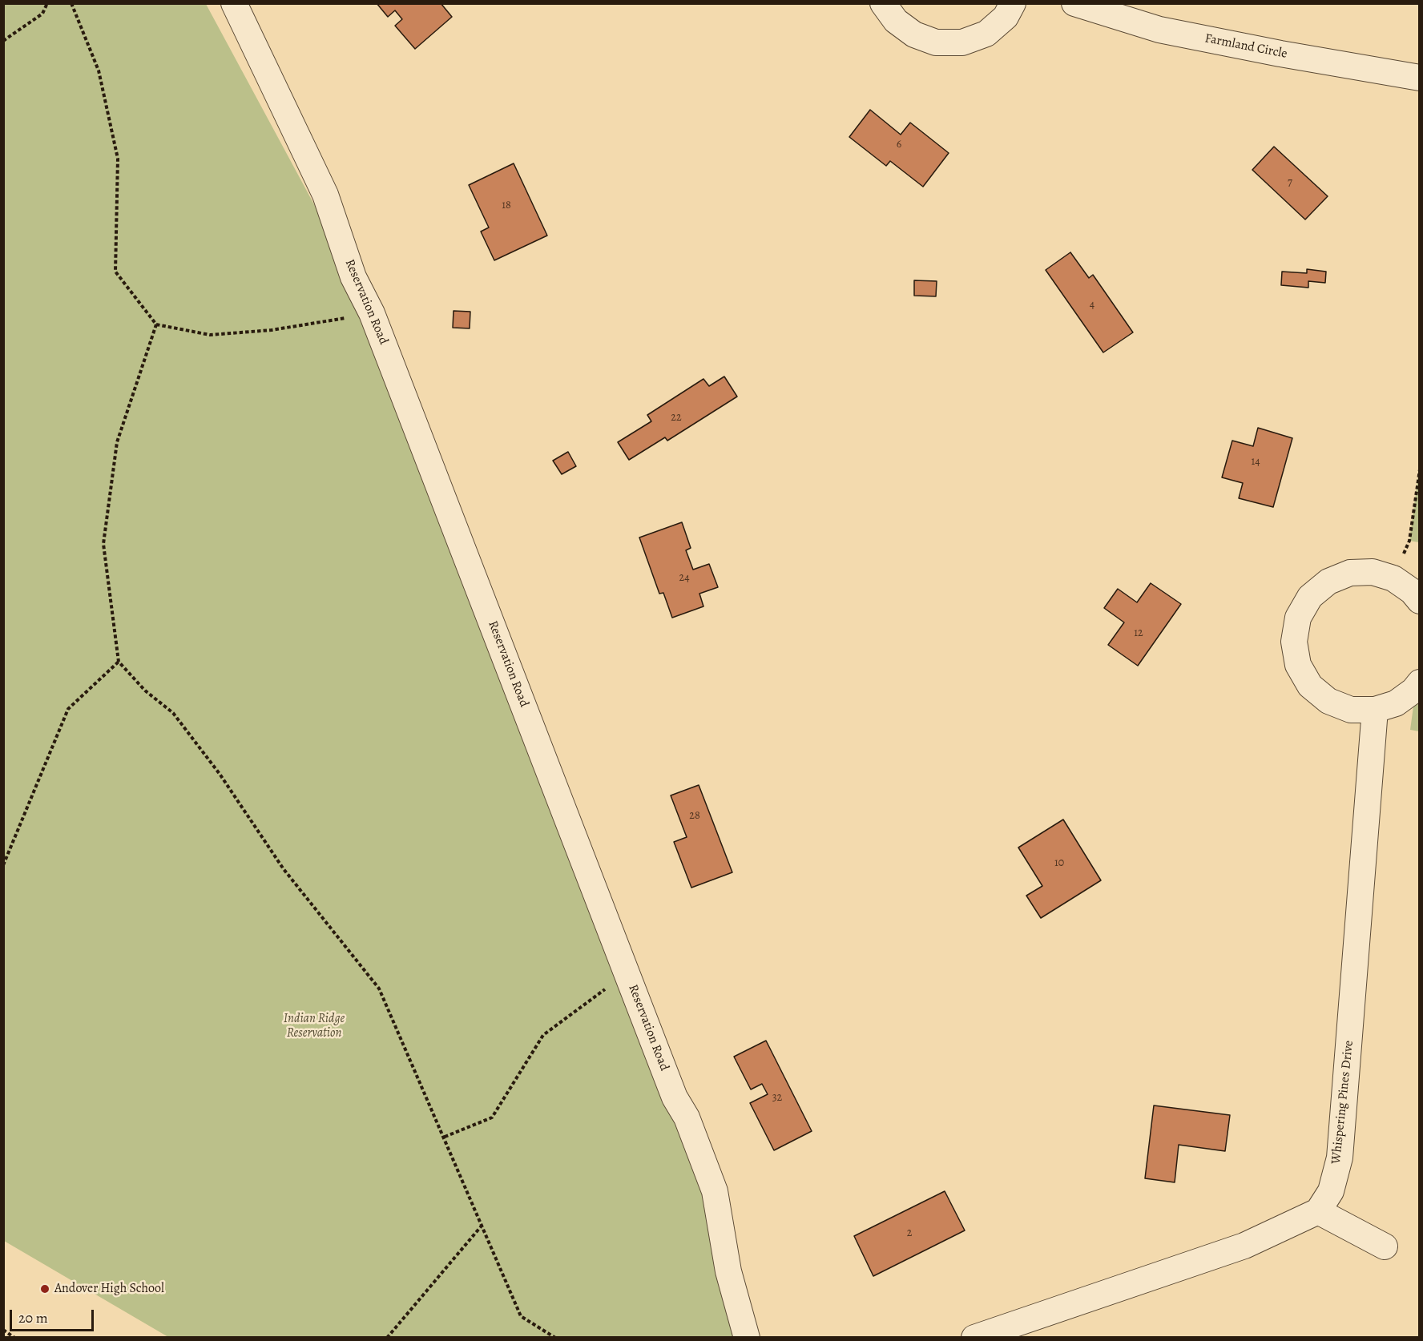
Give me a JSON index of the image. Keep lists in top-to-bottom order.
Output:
{
  "streets": {
    "street": ["Farmland Circle", "Reservation Road", "Whispering Pines Drive"]
  },
  "parks": ["Indian Ridge Reservation"],
  "places": ["Andover High School"],
  "house_numbers": [
    "6",
    "7",
    "18",
    "4",
    "22",
    "14",
    "24",
    "12",
    "28",
    "10",
    "32",
    "2"
  ],
  "scale_bar": "20 m"
}
